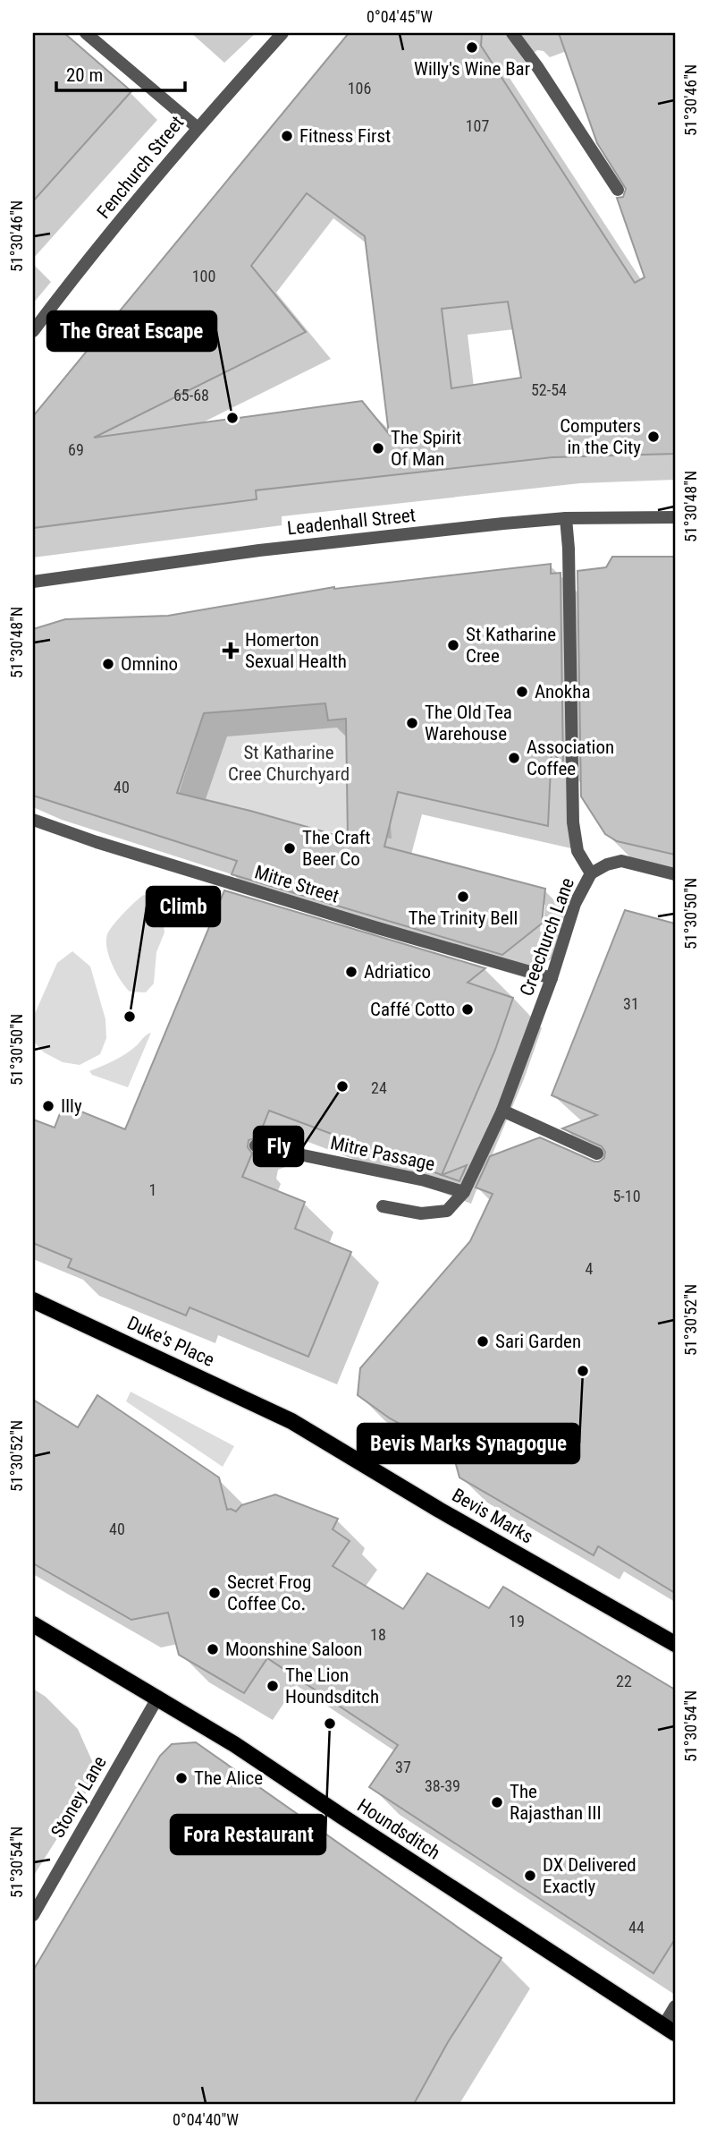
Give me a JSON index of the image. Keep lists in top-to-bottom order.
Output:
{
  "streets": {
    "main road": ["Duke's Place", "Bevis Marks", "Houndsditch"],
    "street": [
      "Fenchurch Street",
      "Leadenhall Street",
      "Mitre Street",
      "Creechurch Lane",
      "Mitre Passage",
      "Stoney Lane"
    ]
  },
  "crossings": [
    ["Leadenhall Street", "Creechurch Lane"],
    ["Mitre Street", "Creechurch Lane"],
    ["Creechurch Lane", "Mitre Passage"],
    ["Duke's Place", "Bevis Marks"],
    ["Stoney Lane", "Houndsditch"]
  ],
  "parks": ["St Katharine Cree Churchyard"],
  "places": {
    "other": [
      "Willy's Wine Bar",
      "Fitness First",
      "The Great Escape",
      "Computers in the City",
      "The Spirit Of Man",
      "St Katharine Cree",
      "Omnino",
      "Anokha",
      "The Old Tea Warehouse",
      "Association Coffee",
      "The Craft Beer Co",
      "The Trinity Bell",
      "Adriatico",
      "Caffé Cotto",
      "Climb",
      "Fly",
      "Illy",
      "Sari Garden",
      "Bevis Marks Synagogue",
      "Secret Frog Coffee Co.",
      "Moonshine Saloon",
      "The Lion Houndsditch",
      "Fora Restaurant",
      "The Alice",
      "The Rajasthan III",
      "DX Delivered Exactly"
    ],
    "health": ["Homerton Sexual Health"]
  },
  "house_numbers": [
    "106",
    "107",
    "100",
    "52-54",
    "65-68",
    "69",
    "40",
    "31",
    "24",
    "1",
    "5-10",
    "4",
    "40",
    "19",
    "18",
    "22",
    "37",
    "38-39",
    "44"
  ],
  "scale_bar": "20 m",
  "coordinates": [
    "0°04'45\"W",
    "51°30'46\"N",
    "51°30'48\"N",
    "51°30'50\"N",
    "51°30'52\"N",
    "51°30'54\"N",
    "0°04'40\"W"
  ]
}
